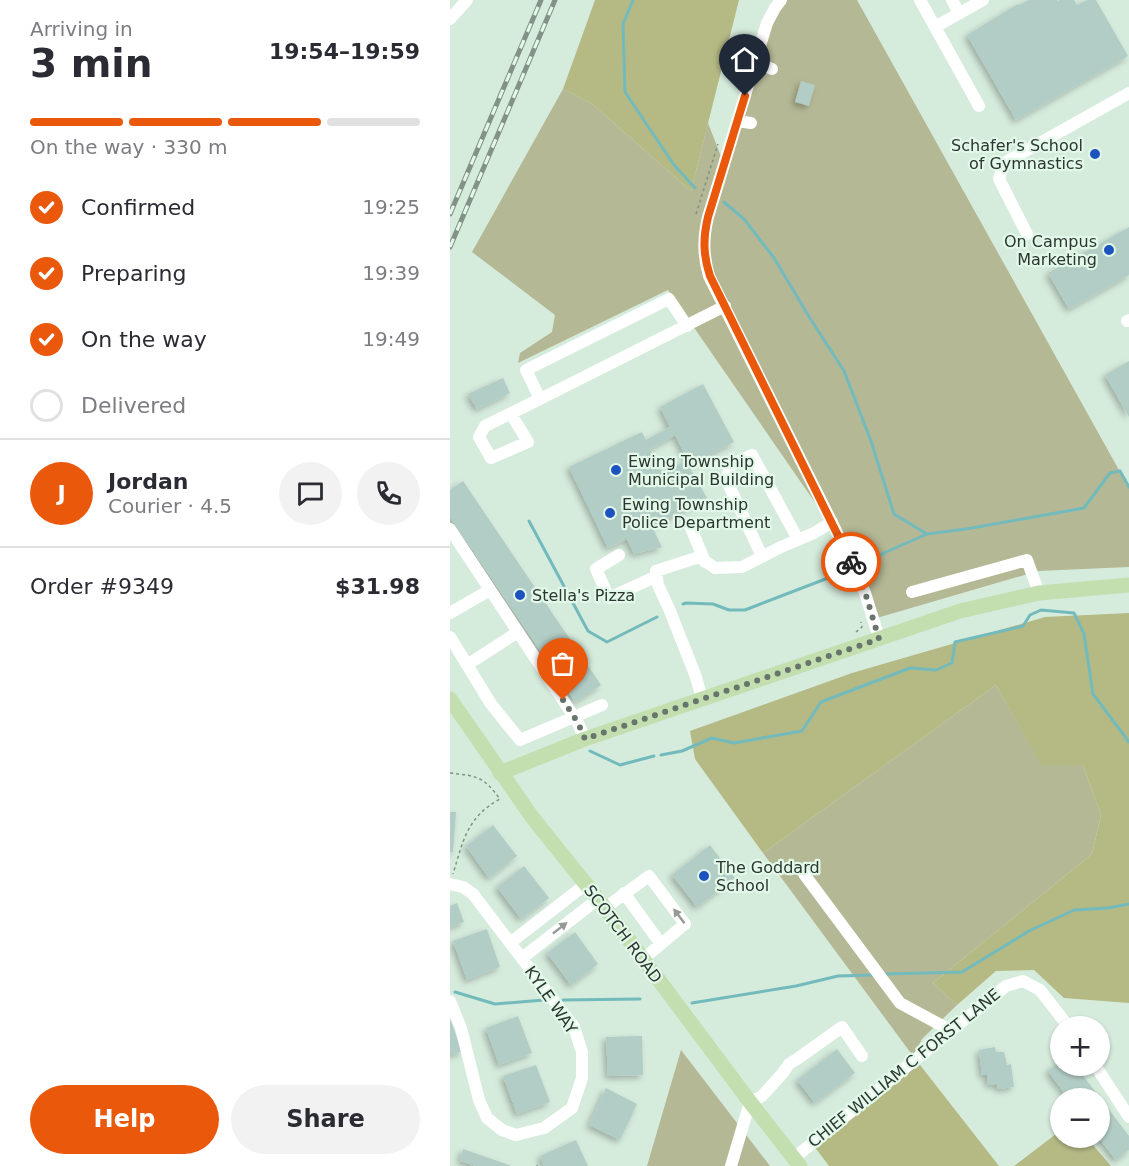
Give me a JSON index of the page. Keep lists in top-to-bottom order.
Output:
{
  "streets": {
    "main road": ["SCOTCH ROAD"],
    "street": ["KYLE WAY", "CHIEF WILLIAM C FORST LANE"]
  },
  "crossings": [
    ["SCOTCH ROAD", "KYLE WAY"],
    ["SCOTCH ROAD", "CHIEF WILLIAM C FORST LANE"]
  ],
  "places": [
    "Schafer's School of Gymnastics",
    "On Campus Marketing",
    "Ewing Township Municipal Building",
    "Ewing Township Police Department",
    "Stella's Pizza",
    "The Goddard School"
  ],
  "page": {
    "heading": ["3 min", "Arriving in", "19:54–19:59"],
    "panel": [
      "Jordan",
      "Courier · 4.5",
      "Order #9349",
      "$31.98"
    ],
    "bar": "On the way · 330 m",
    "list": [
      ["Confirmed", "19:25"],
      ["Preparing", "19:39"],
      ["On the way", "19:49"],
      "Delivered"
    ],
    "round": "J",
    "map_buttons": ["+", "−"],
    "buttons": ["Help", "Share"]
  }
}
